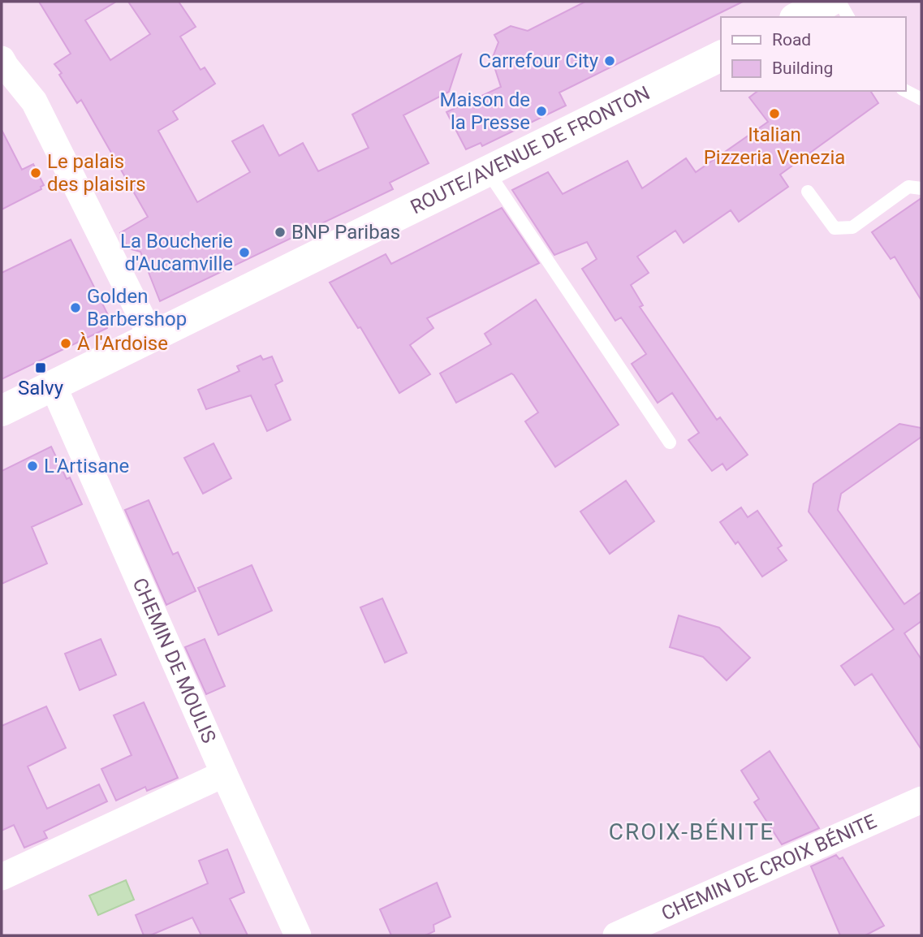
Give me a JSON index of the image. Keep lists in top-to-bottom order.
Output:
{
  "streets": {
    "main road": ["ROUTE/AVENUE DE FRONTON"],
    "street": ["CHEMIN DE MOULIS", "CHEMIN DE CROIX BÉNITE"]
  },
  "crossings": [
    ["ROUTE/AVENUE DE FRONTON", "CHEMIN DE MOULIS"]
  ],
  "districts": ["CROIX-BÉNITE"],
  "places": {
    "other": [
      "Carrefour City",
      "Maison de la Presse",
      "Italian Pizzeria Venezia",
      "Le palais des plaisirs",
      "BNP Paribas",
      "La Boucherie d'Aucamville",
      "Golden Barbershop",
      "À l'Ardoise",
      "L'Artisane"
    ],
    "transit": ["Salvy"]
  },
  "legend": ["Road", "Building"]
}
